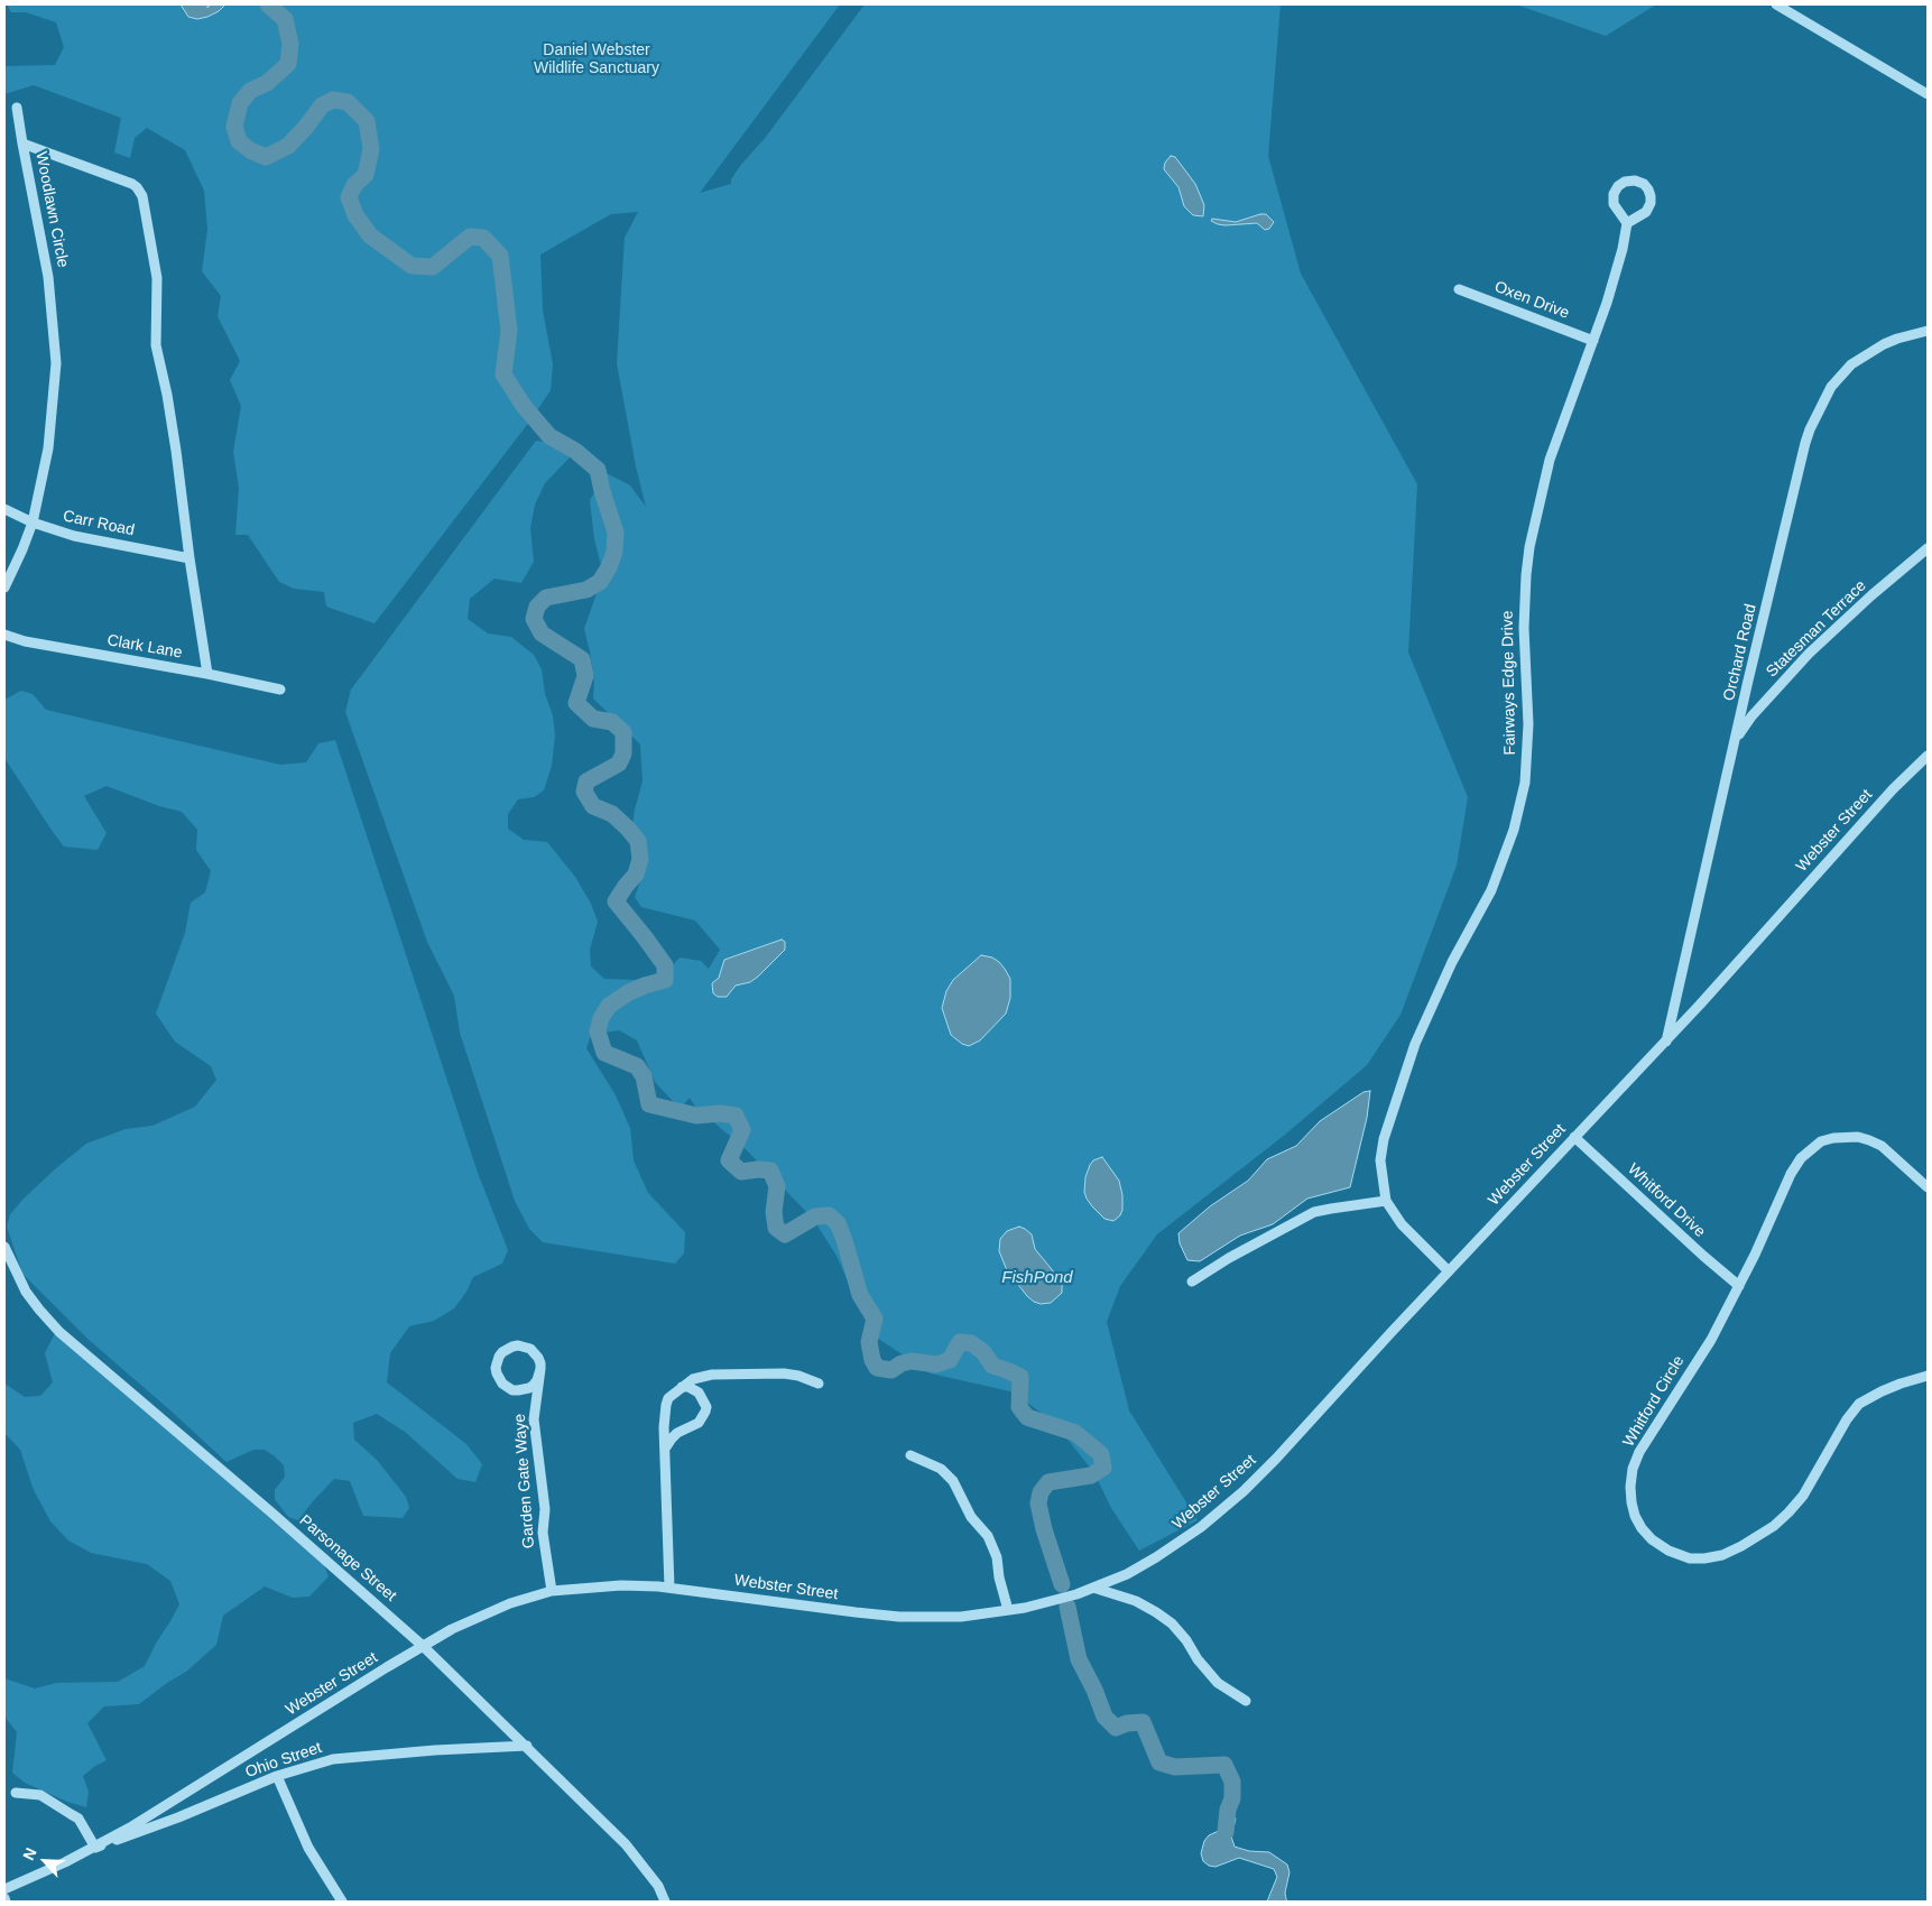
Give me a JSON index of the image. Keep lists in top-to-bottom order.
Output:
{
  "streets": {
    "street": [
      "Woodlawn Circle",
      "Oxen Drive",
      "Carr Road",
      "Statesman Terrace",
      "Clark Lane",
      "Orchard Road",
      "Fairways Edge Drive",
      "Webster Street",
      "Whitford Drive",
      "Whitford Circle",
      "Garden Gate Waye",
      "Parsonage Street",
      "Ohio Street"
    ]
  },
  "crossings": [
    ["Woodlawn Circle", "Carr Road"],
    ["Woodlawn Circle", "Clark Lane"],
    ["Oxen Drive", "Fairways Edge Drive"],
    ["Statesman Terrace", "Orchard Road"],
    ["Orchard Road", "Webster Street"],
    ["Fairways Edge Drive", "Webster Street"],
    ["Webster Street", "Whitford Drive"],
    ["Webster Street", "Garden Gate Waye"],
    ["Webster Street", "Parsonage Street"],
    ["Webster Street", "Ohio Street"],
    ["Whitford Drive", "Whitford Circle"],
    ["Parsonage Street", "Ohio Street"]
  ],
  "water": ["FishPond"],
  "parks": ["Daniel Webster Wildlife Sanctuary"],
  "north": "top left"
}
